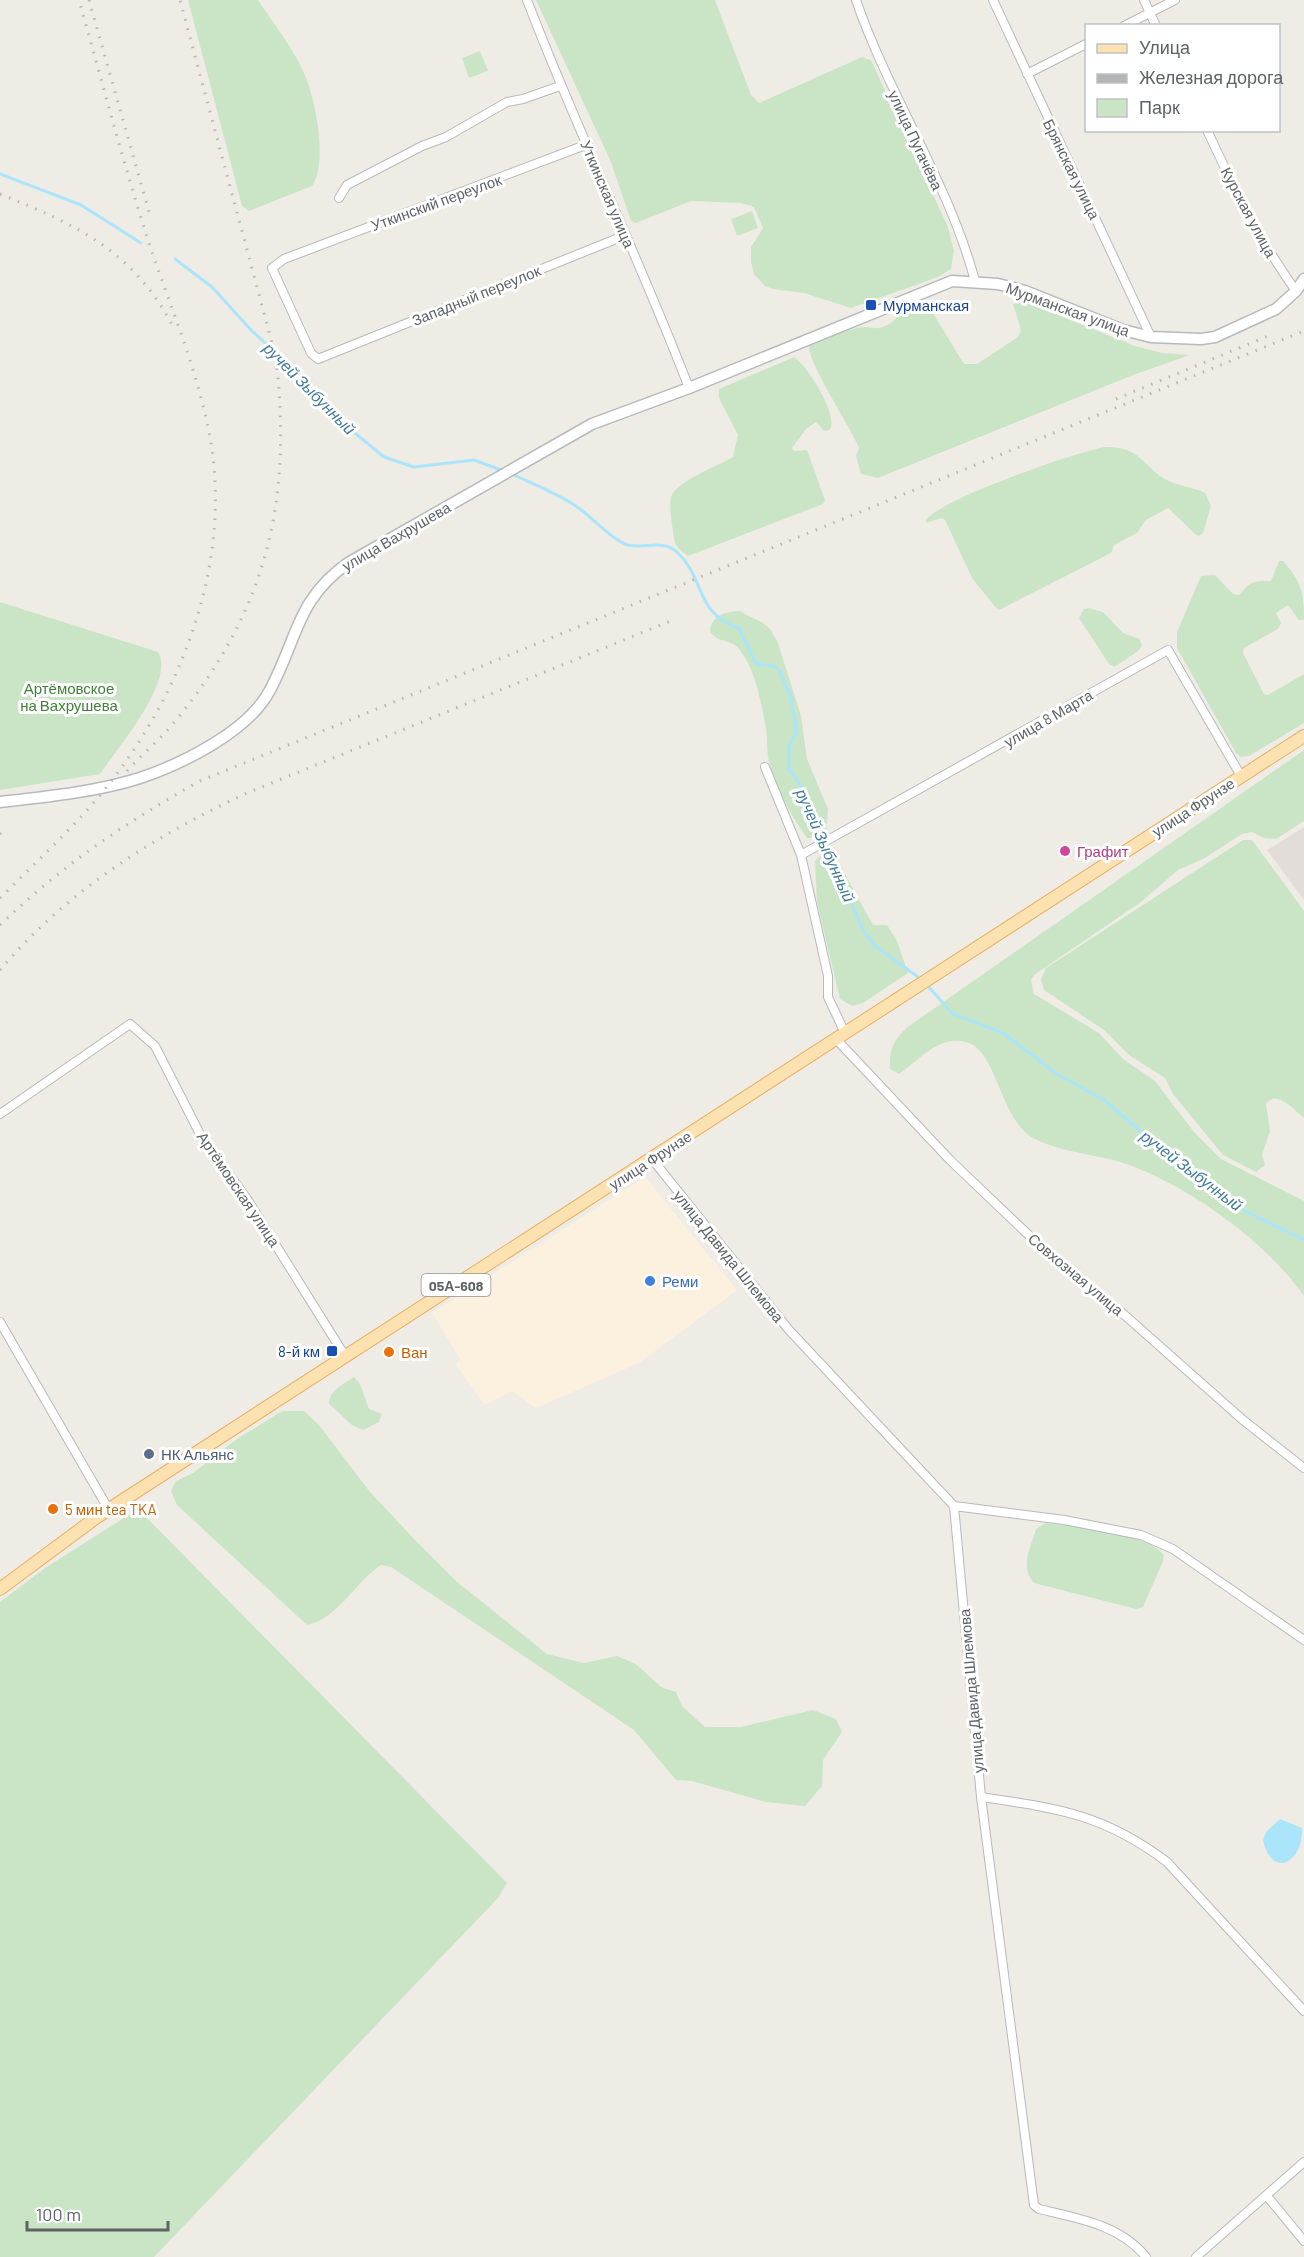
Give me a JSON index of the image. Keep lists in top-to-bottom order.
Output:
{
  "streets": {
    "main road": [
      "Мурманская улица",
      "улица Вахрушева",
      "улица Фрунзе",
      "05А-608"
    ],
    "street": [
      "улица Пугачёва",
      "Брянская улица",
      "Уткинская улица",
      "Уткинский переулок",
      "Курская улица",
      "Западный переулок",
      "улица 8 Марта",
      "Артёмовская улица",
      "улица Давида Шлемова",
      "Совхозная улица"
    ]
  },
  "crossings": [
    ["улица Пугачёва", "Мурманская улица"],
    ["Брянская улица", "Мурманская улица"],
    ["Уткинская улица", "Уткинский переулок"],
    ["Уткинская улица", "Западный переулок"],
    ["Уткинская улица", "Мурманская улица"],
    ["Уткинская улица", "улица Вахрушева"],
    ["Уткинский переулок", "Западный переулок"],
    ["Курская улица", "Мурманская улица"],
    ["Мурманская улица", "улица Вахрушева"],
    ["улица 8 Марта", "улица Фрунзе"],
    ["улица Фрунзе", "Артёмовская улица"],
    ["улица Фрунзе", "улица Давида Шлемова"],
    ["улица Фрунзе", "Совхозная улица"]
  ],
  "water": ["ручей Зыбунный"],
  "parks": ["Артёмовское на Вахрушева"],
  "places": {
    "transit": ["Мурманская", "8-й км"],
    "other": [
      "Графит",
      "Реми",
      "Ван",
      "НК Альянс",
      "5 мин tea TKA"
    ]
  },
  "legend": ["Улица", "Железная дорога", "Парк"],
  "scale_bar": "100 m"
}
